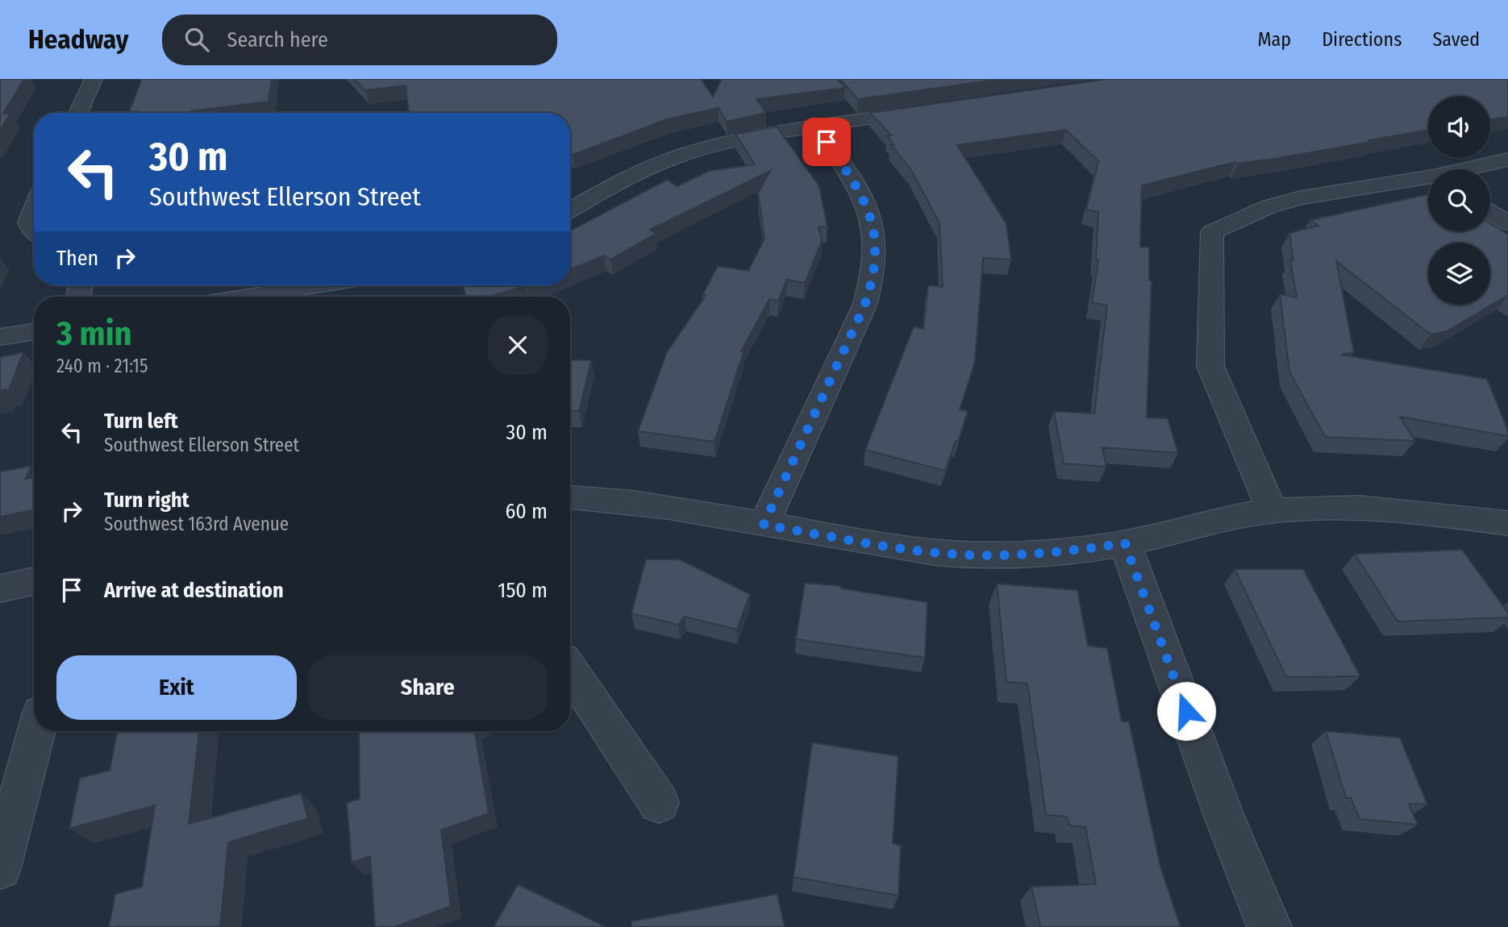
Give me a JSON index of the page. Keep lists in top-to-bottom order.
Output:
{
  "page": {
    "header": "Headway",
    "search": "Search here",
    "nav": ["Map", "Directions", "Saved"],
    "turn": ["30 m", "Southwest Ellerson Street"],
    "then": "Then",
    "heading": ["3 min", "240 m · 21:15"],
    "list": [
      {
        "name": "Turn left",
        "note": "Southwest Ellerson Street",
        "value": "30 m"
      },
      {
        "name": "Turn right",
        "note": "Southwest 163rd Avenue",
        "value": "60 m"
      },
      {
        "name": "Arrive at destination",
        "value": "150 m"
      }
    ],
    "buttons": ["Exit", "Share"]
  }
}
